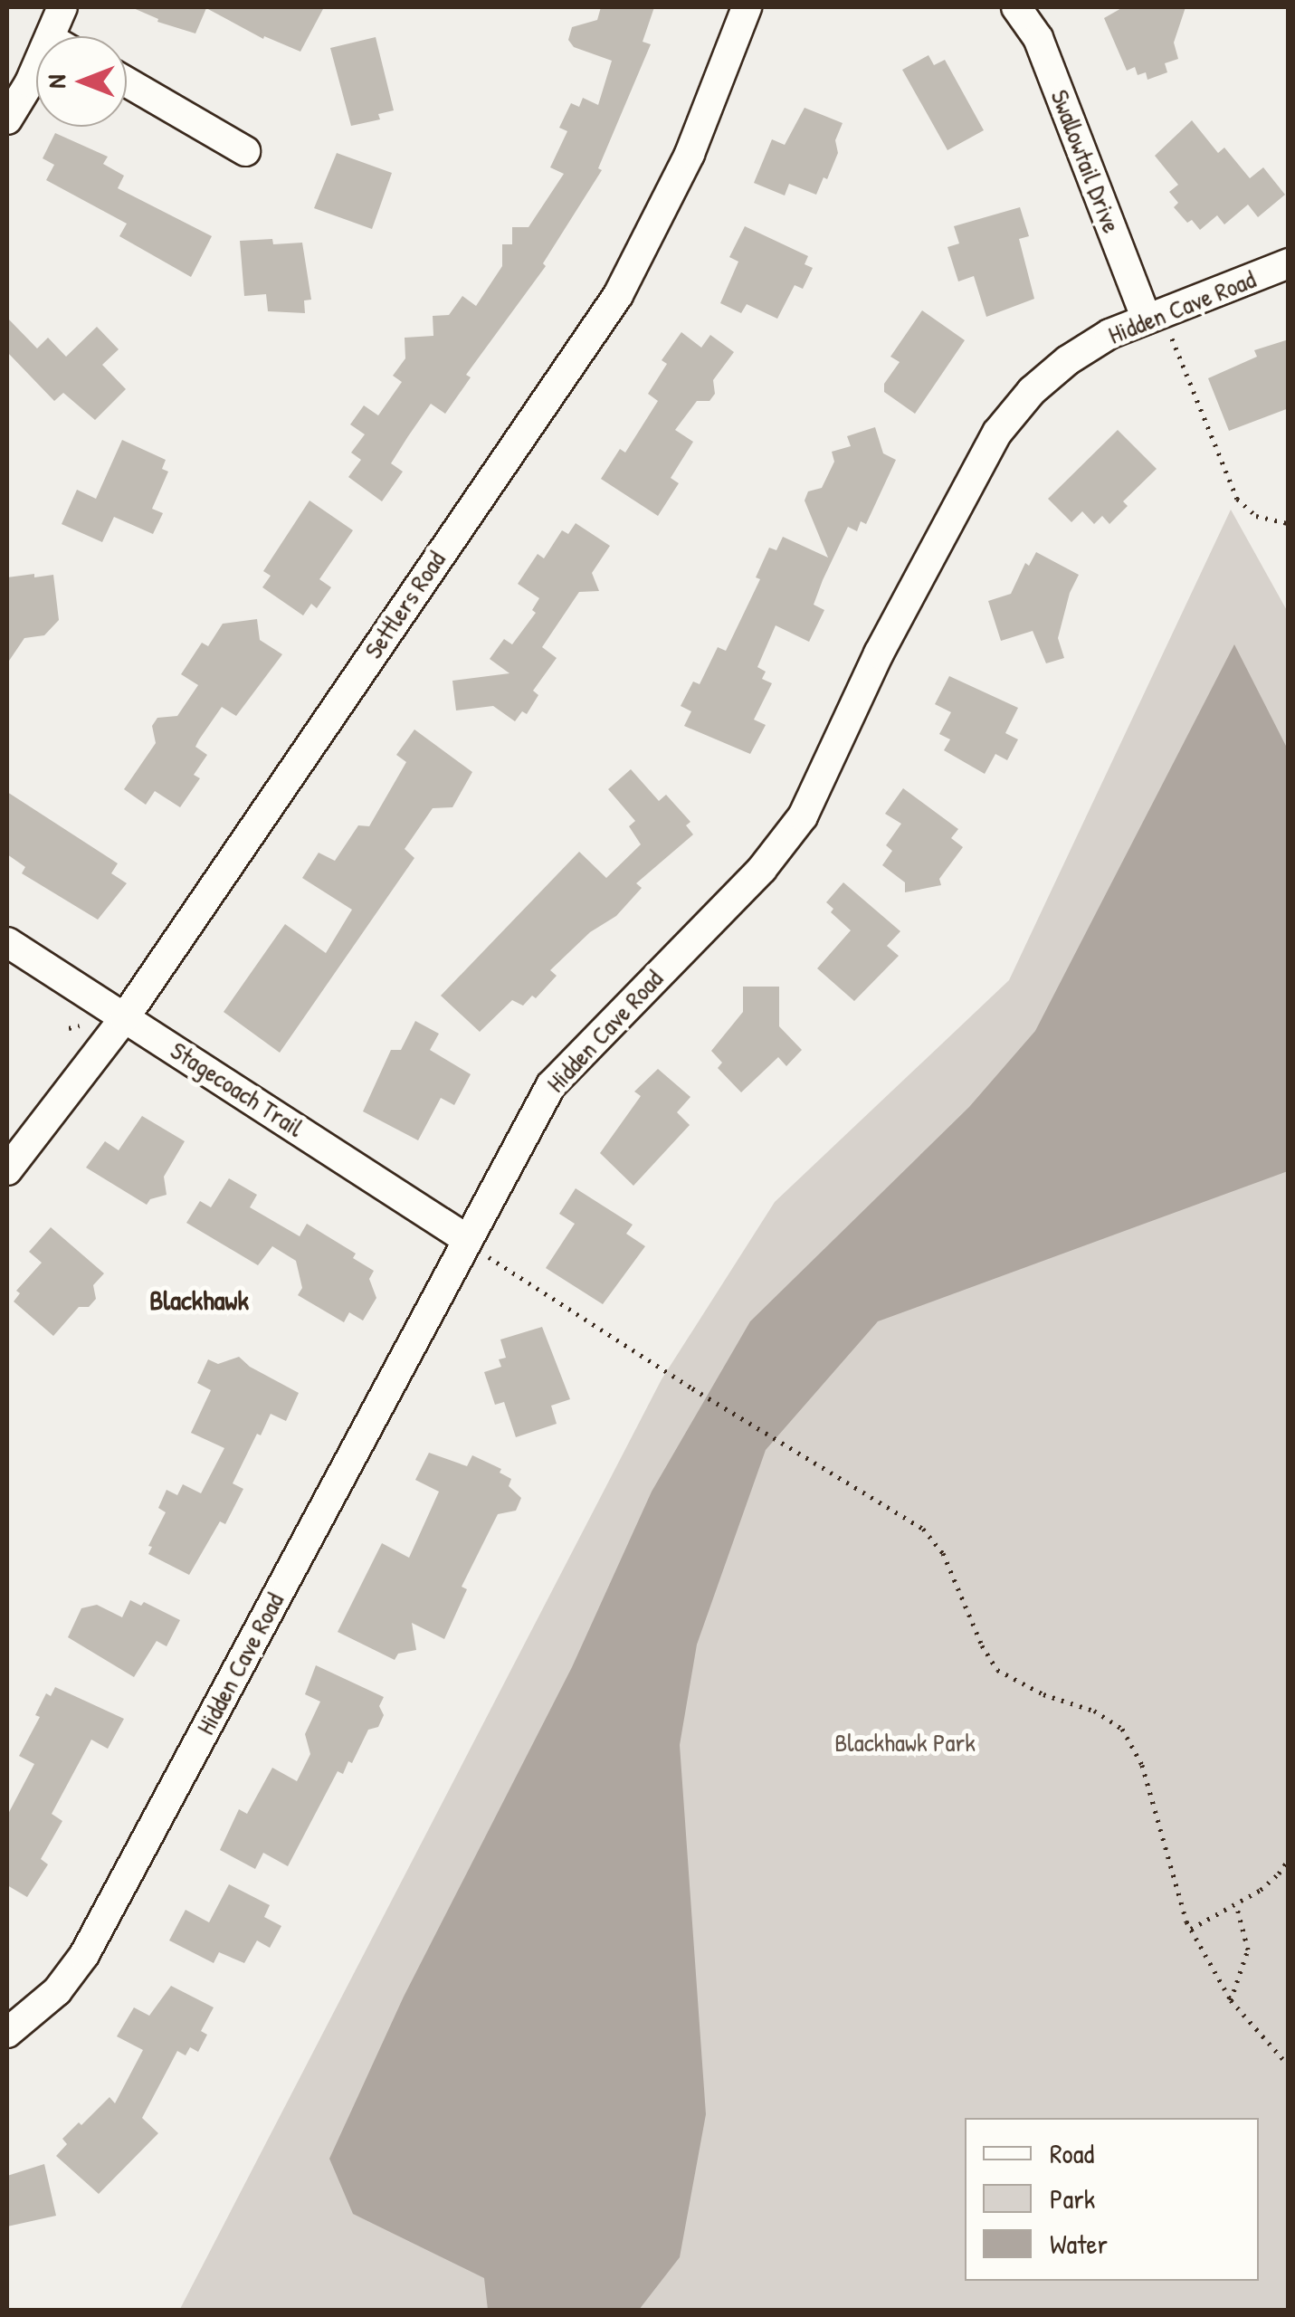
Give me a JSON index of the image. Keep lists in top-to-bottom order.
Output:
{
  "streets": {
    "street": [
      "Swallowtail Drive",
      "Hidden Cave Road",
      "Settlers Road",
      "Stagecoach Trail"
    ]
  },
  "crossings": [
    ["Swallowtail Drive", "Hidden Cave Road"],
    ["Hidden Cave Road", "Stagecoach Trail"],
    ["Settlers Road", "Stagecoach Trail"]
  ],
  "districts": ["Blackhawk"],
  "parks": ["Blackhawk Park"],
  "legend": ["Road", "Park", "Water"],
  "north": "left"
}
